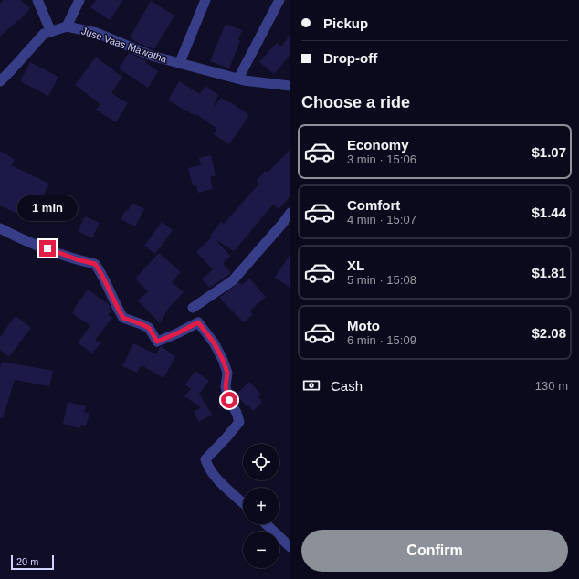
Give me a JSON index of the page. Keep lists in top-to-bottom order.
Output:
{
  "streets": {
    "street": ["Juse Vaas Mawatha"]
  },
  "scale_bar": "20 m",
  "page": {
    "banner": ["Pickup", "Drop-off"],
    "heading": "Choose a ride",
    "list": [
      {
        "name": "Economy",
        "note": "3 min · 15:06",
        "value": "$1.07"
      },
      {
        "name": "Comfort",
        "note": "4 min · 15:07",
        "value": "$1.44"
      },
      {
        "name": "XL",
        "note": "5 min · 15:08",
        "value": "$1.81"
      },
      {
        "name": "Moto",
        "note": "6 min · 15:09",
        "value": "$2.08"
      }
    ],
    "bubble": "1 min",
    "pay": ["Cash", "130 m"],
    "map_buttons": ["+", "−"],
    "buttons": "Confirm",
    "scale": "20 m"
  }
}
